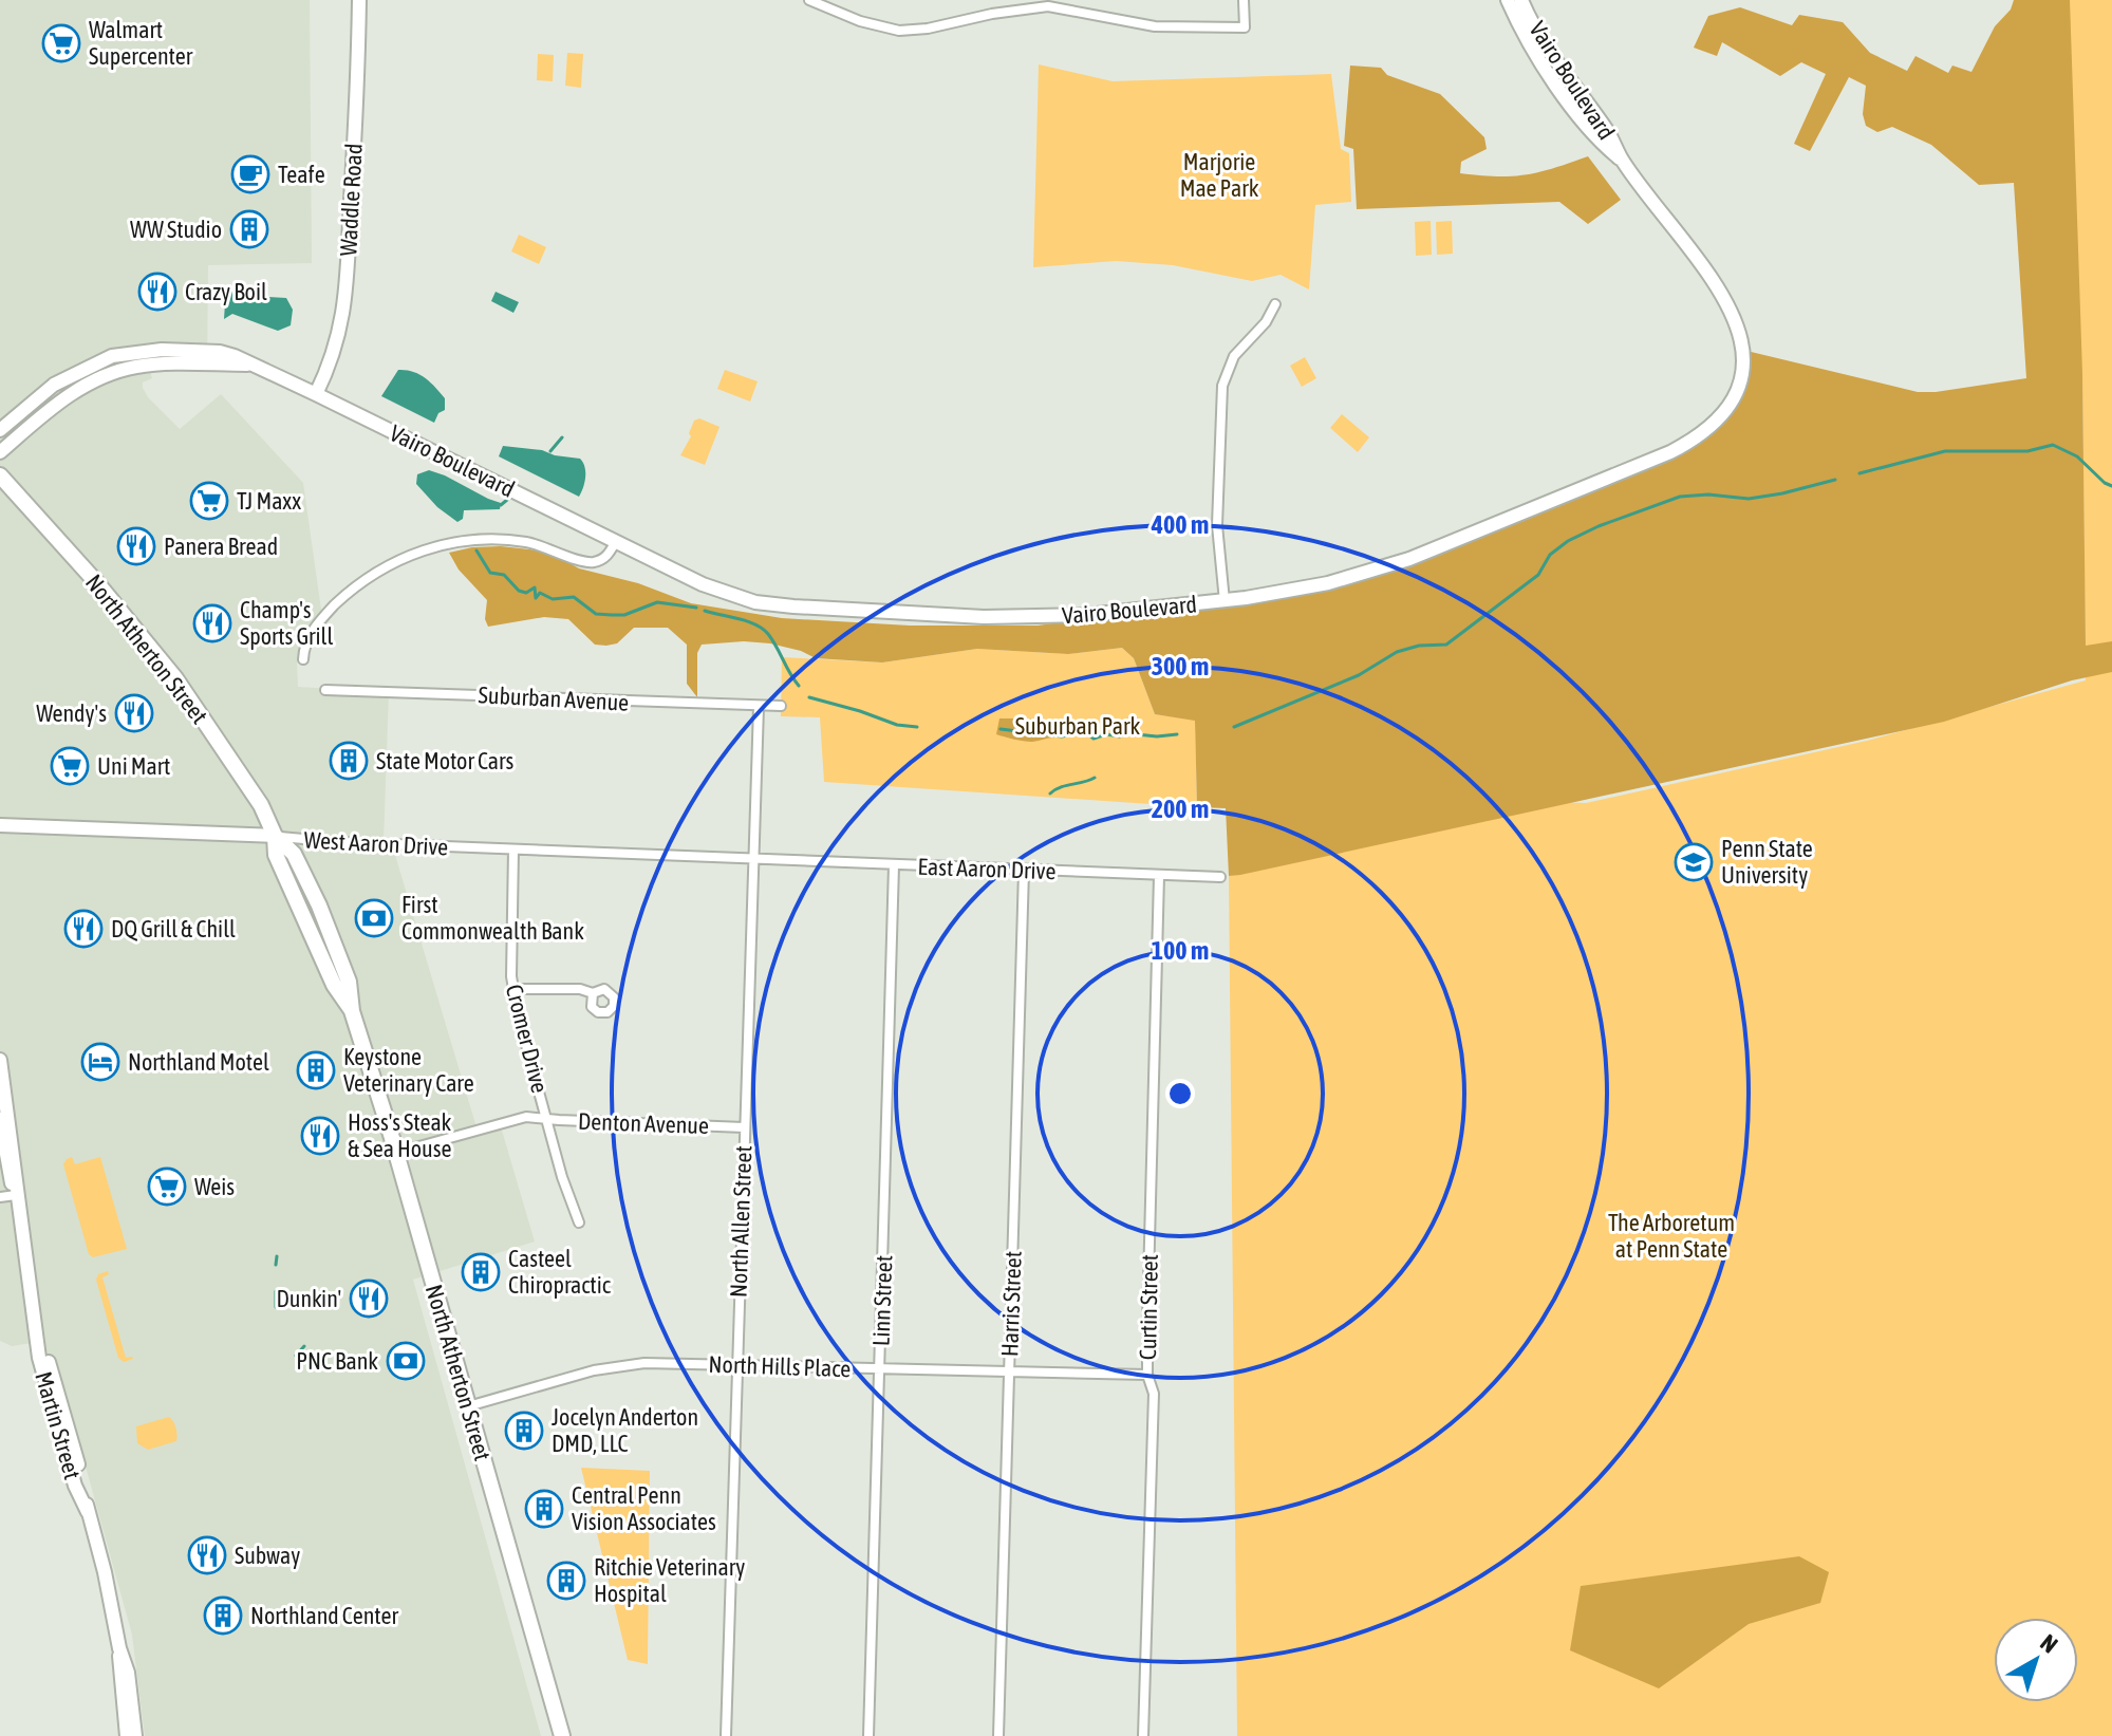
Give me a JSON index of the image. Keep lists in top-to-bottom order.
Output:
{
  "streets": {
    "main road": ["North Atherton Street"],
    "street": [
      "Vairo Boulevard",
      "Waddle Road",
      "Suburban Avenue",
      "West Aaron Drive",
      "East Aaron Drive",
      "Cromer Drive",
      "Denton Avenue",
      "North Allen Street",
      "Linn Street",
      "Harris Street",
      "Curtin Street",
      "North Hills Place",
      "Martin Street"
    ]
  },
  "crossings": [
    ["Vairo Boulevard", "Waddle Road"],
    ["North Atherton Street", "West Aaron Drive"],
    ["North Atherton Street", "Denton Avenue"],
    ["North Atherton Street", "North Hills Place"],
    ["Suburban Avenue", "North Allen Street"],
    ["West Aaron Drive", "East Aaron Drive"],
    ["West Aaron Drive", "Cromer Drive"],
    ["West Aaron Drive", "North Allen Street"],
    ["East Aaron Drive", "North Allen Street"],
    ["East Aaron Drive", "Linn Street"],
    ["East Aaron Drive", "Harris Street"],
    ["East Aaron Drive", "Curtin Street"],
    ["Cromer Drive", "Denton Avenue"],
    ["Denton Avenue", "North Allen Street"],
    ["North Allen Street", "North Hills Place"],
    ["Linn Street", "North Hills Place"],
    ["Harris Street", "North Hills Place"],
    ["Curtin Street", "North Hills Place"]
  ],
  "parks": ["Marjorie Mae Park", "Suburban Park", "The Arboretum at Penn State"],
  "places": {
    "supermarket": [
      "Walmart Supercenter",
      "TJ Maxx",
      "Uni Mart",
      "Weis"
    ],
    "cafe": ["Teafe"],
    "building": [
      "WW Studio",
      "State Motor Cars",
      "Keystone Veterinary Care",
      "Casteel Chiropractic",
      "Jocelyn Anderton DMD, LLC",
      "Central Penn Vision Associates",
      "Ritchie Veterinary Hospital",
      "Northland Center"
    ],
    "restaurant": [
      "Crazy Boil",
      "Panera Bread",
      "Champ's Sports Grill",
      "Wendy's",
      "DQ Grill & Chill",
      "Hoss's Steak & Sea House",
      "Dunkin'",
      "Subway"
    ],
    "school or university": ["Penn State University"],
    "bank": ["First Commonwealth Bank", "PNC Bank"],
    "hotel": ["Northland Motel"]
  },
  "north": "top right",
  "rings": [
    "400 m",
    "300 m",
    "200 m",
    "100 m"
  ]
}
